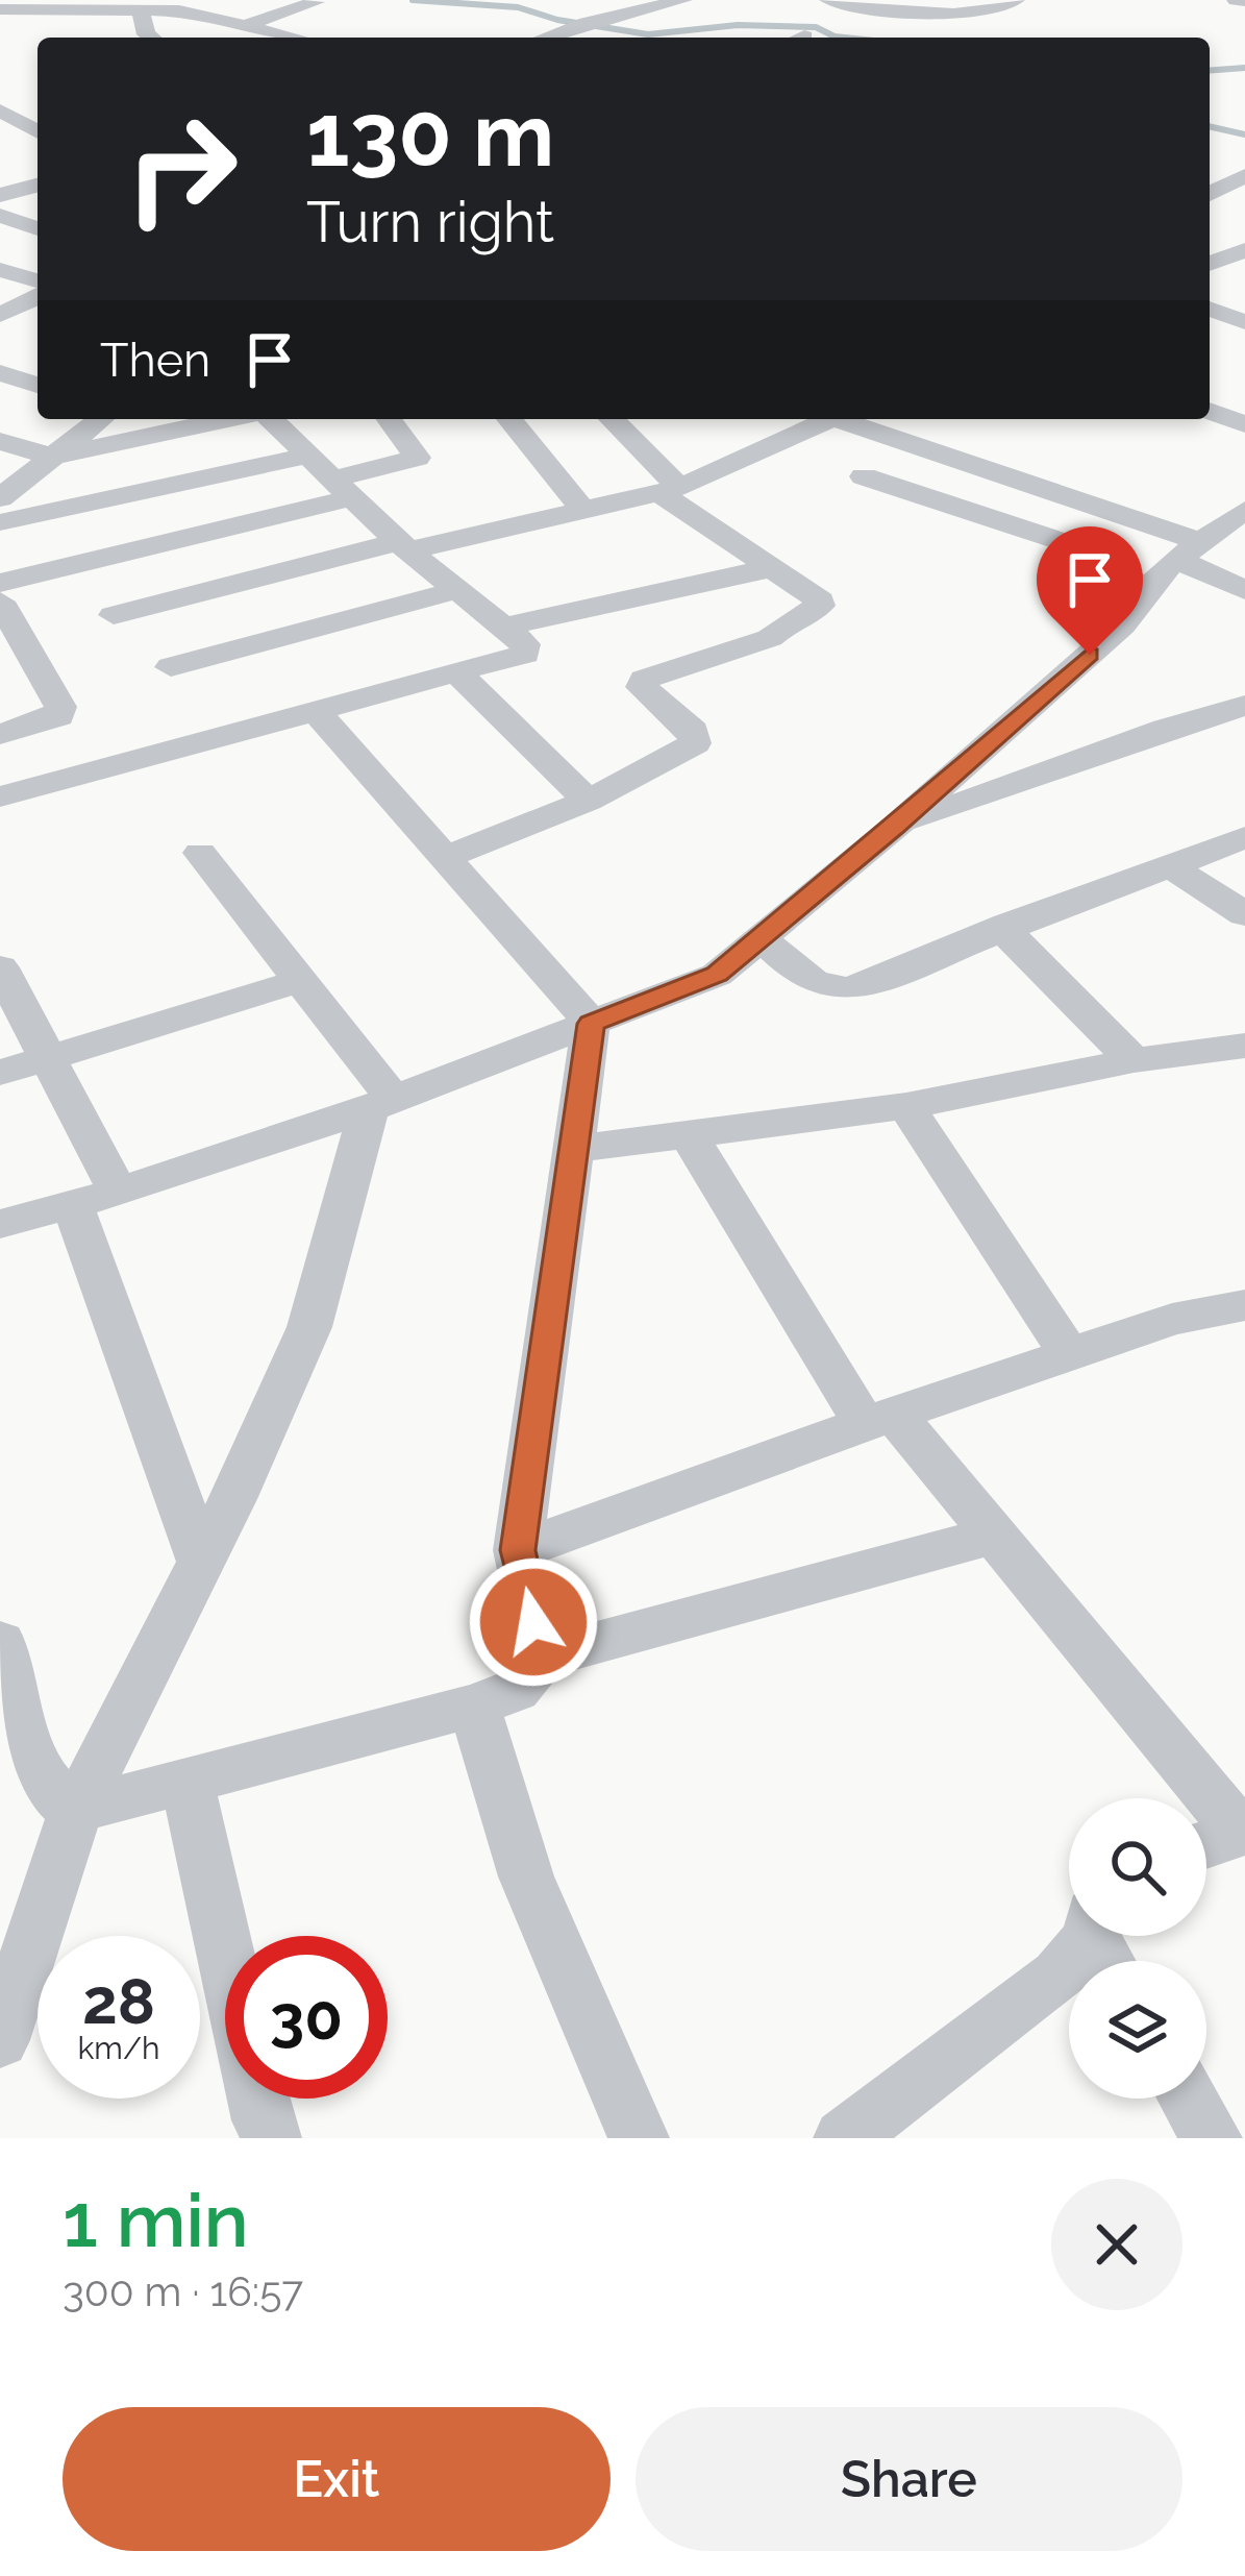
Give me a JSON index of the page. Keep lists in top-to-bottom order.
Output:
{
  "page": {
    "turn": ["130 m", "Turn right"],
    "then": "Then",
    "speed": "28 km/h",
    "limit": "30",
    "heading": ["1 min", "300 m · 16:57"],
    "buttons": ["Exit", "Share"]
  }
}
